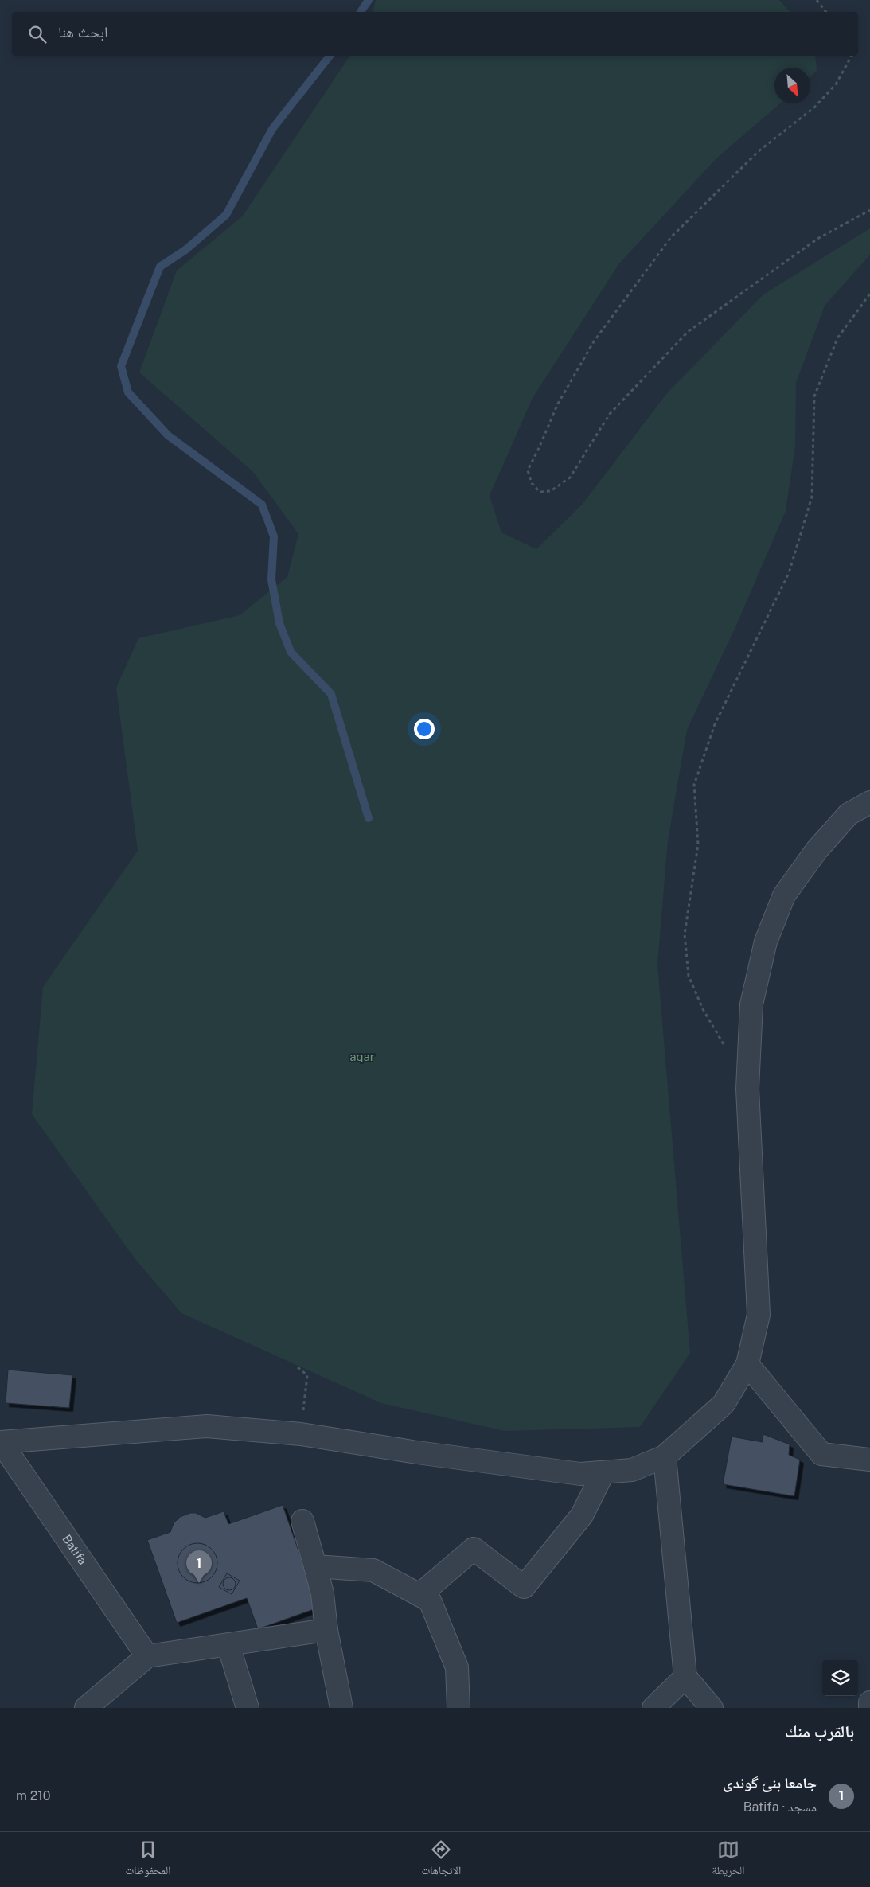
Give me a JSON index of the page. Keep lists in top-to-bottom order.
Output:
{
  "streets": {
    "street": ["Batifa"]
  },
  "parks": ["aqar"],
  "north": "bottom right",
  "page": {
    "search": "ابحث هنا",
    "pins": "1",
    "heading": "بالقرب منك",
    "list": [
      {
        "mark": "1",
        "name": "جامعا بنێ گوندی",
        "note": "مسجد · Batifa",
        "value": "210 m"
      }
    ],
    "nav": ["الخريطة", "الاتجاهات", "المحفوظات"]
  }
}
